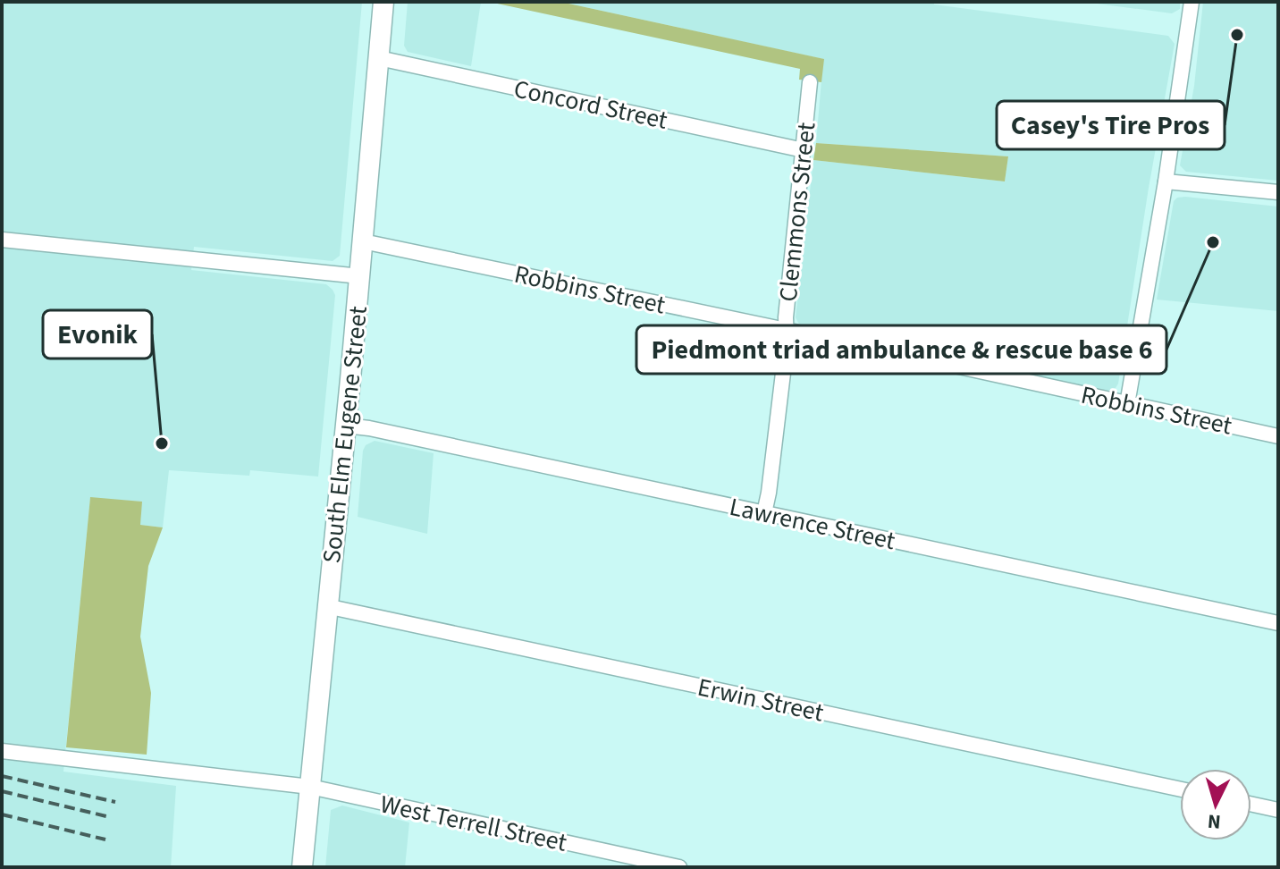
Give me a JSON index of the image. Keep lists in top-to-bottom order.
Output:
{
  "streets": {
    "main road": ["South Elm Eugene Street"],
    "street": [
      "Concord Street",
      "Clemmons Street",
      "Robbins Street",
      "Lawrence Street",
      "Erwin Street",
      "West Terrell Street"
    ]
  },
  "crossings": [
    ["Concord Street", "Clemmons Street"],
    ["Concord Street", "South Elm Eugene Street"],
    ["Clemmons Street", "Robbins Street"],
    ["Clemmons Street", "Lawrence Street"],
    ["Robbins Street", "South Elm Eugene Street"],
    ["South Elm Eugene Street", "Lawrence Street"],
    ["South Elm Eugene Street", "Erwin Street"],
    ["South Elm Eugene Street", "West Terrell Street"]
  ],
  "places": ["Casey's Tire Pros", "Piedmont triad ambulance & rescue base 6", "Evonik"],
  "north": "bottom"
}
